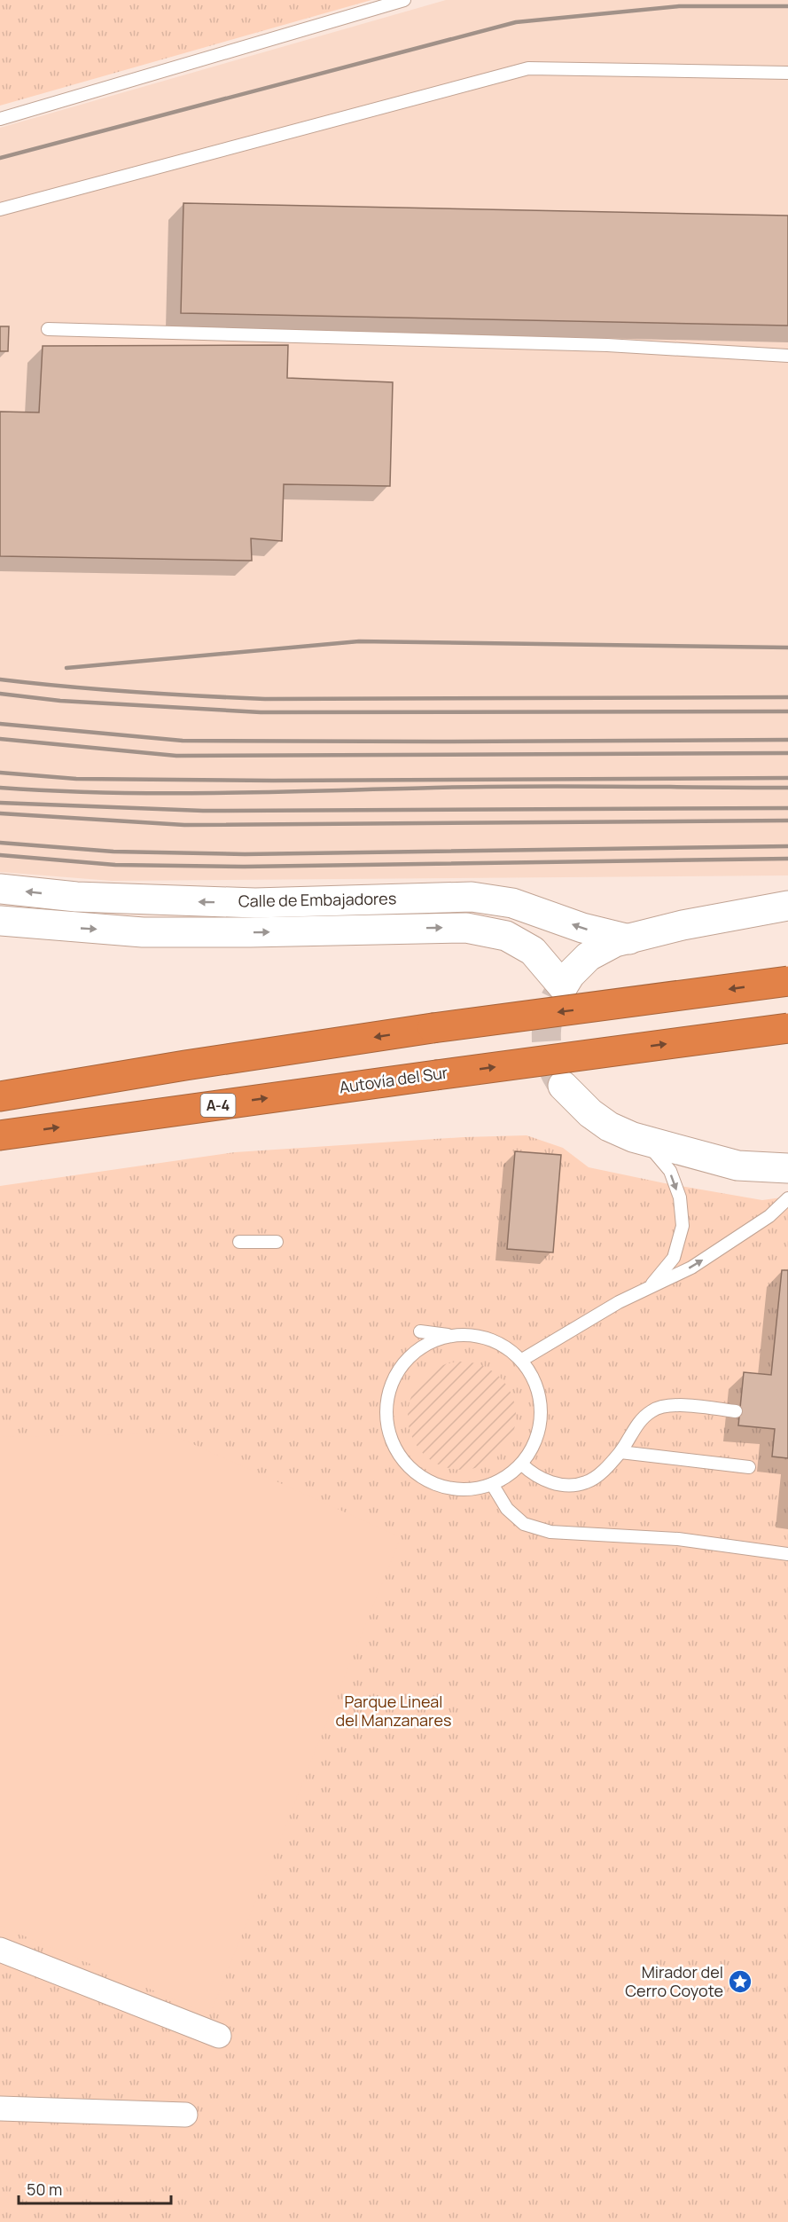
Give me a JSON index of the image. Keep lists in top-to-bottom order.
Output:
{
  "streets": {
    "highway": ["Autovía del Sur", "A-4"],
    "main road": ["Calle de Embajadores"]
  },
  "parks": ["Parque Lineal del Manzanares"],
  "places": {
    "place": ["Mirador del Cerro Coyote"]
  },
  "scale_bar": "50 m"
}
